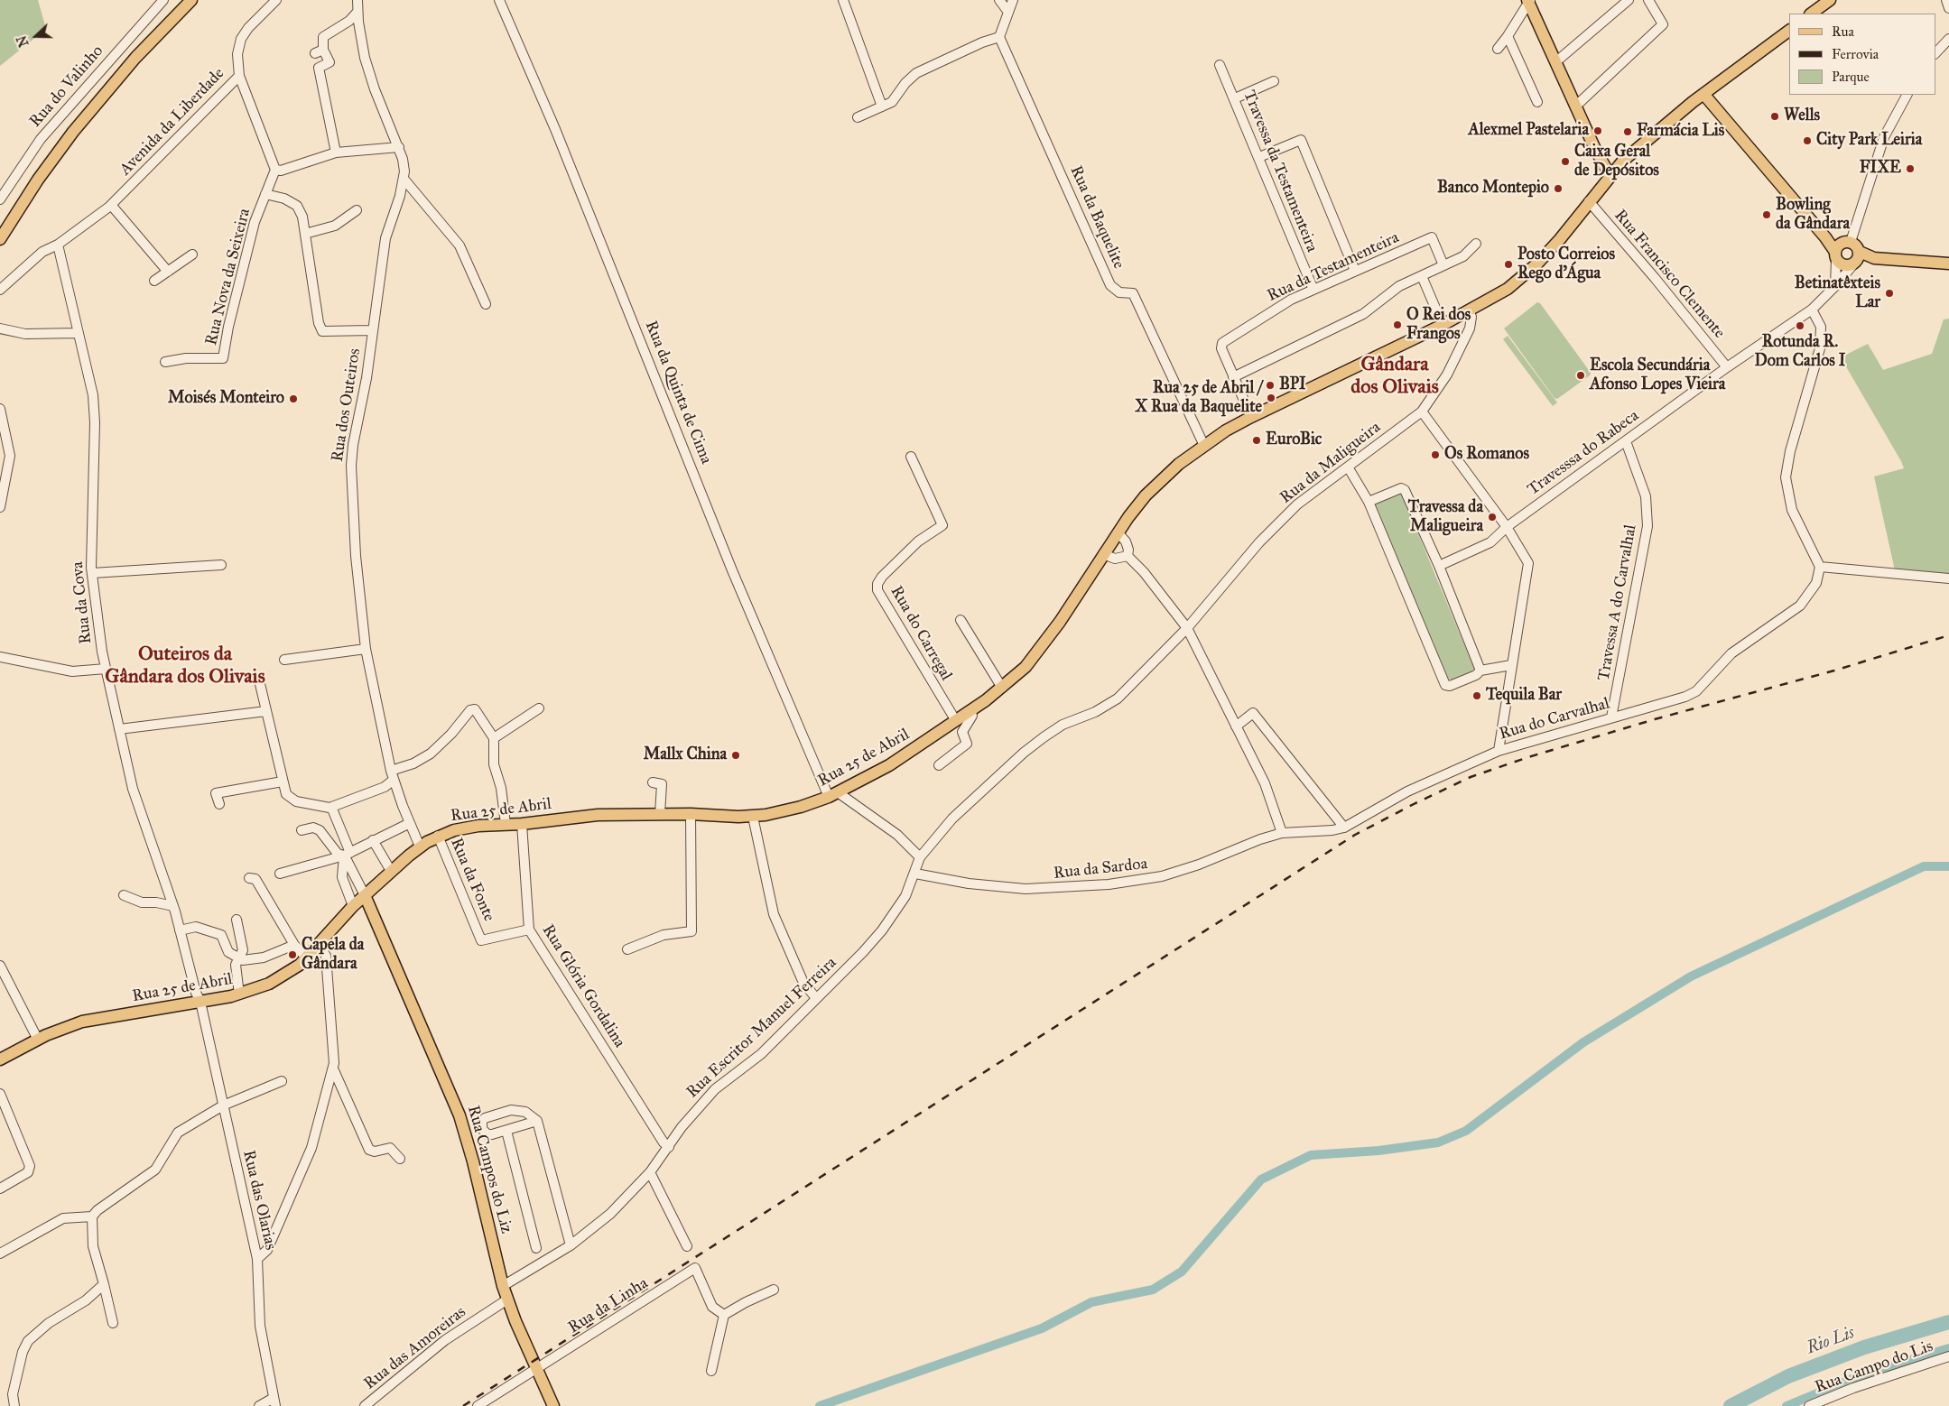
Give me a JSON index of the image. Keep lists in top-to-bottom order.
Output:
{
  "streets": {
    "main road": ["Rua 25 de Abril", "Rua Campos do Liz"],
    "street": [
      "Rua do Valinho",
      "Avenida da Liberdade",
      "Travessa da Testamenteira",
      "Rua da Baquelite",
      "Rua da Testamenteira",
      "Rua Francisco Clemente",
      "Rua Nova da Seixeira",
      "Rua da Quinta de Cima",
      "Rua dos Outeiros",
      "Travesssa do Rabeca",
      "Rua da Maligueira",
      "Rua da Cova",
      "Travessa A do Carvalhal",
      "Rua do Carregal",
      "Rua do Carvalhal",
      "Rua da Sardoa",
      "Rua da Fonte",
      "Rua Glória Gordalina",
      "Rua Escritor Manuel Ferreira",
      "Rua das Olarias",
      "Rua da Linha",
      "Rua das Amoreiras",
      "Rua Campo do Lis"
    ]
  },
  "crossings": [
    ["Avenida da Liberdade", "Rua da Cova"],
    ["Travessa da Testamenteira", "Rua da Testamenteira"],
    ["Rua da Baquelite", "Rua 25 de Abril"],
    ["Rua da Testamenteira", "Rua 25 de Abril"],
    ["Rua Francisco Clemente", "Travesssa do Rabeca"],
    ["Rua Francisco Clemente", "Rua 25 de Abril"],
    ["Rua da Quinta de Cima", "Rua 25 de Abril"],
    ["Rua dos Outeiros", "Rua 25 de Abril"],
    ["Travesssa do Rabeca", "Travessa A do Carvalhal"],
    ["Rua da Maligueira", "Rua 25 de Abril"],
    ["Rua da Maligueira", "Rua Escritor Manuel Ferreira"],
    ["Rua da Cova", "Rua 25 de Abril"],
    ["Rua da Cova", "Rua das Olarias"],
    ["Travessa A do Carvalhal", "Rua do Carvalhal"],
    ["Rua do Carregal", "Rua 25 de Abril"],
    ["Rua do Carvalhal", "Rua da Sardoa"],
    ["Rua 25 de Abril", "Rua da Fonte"],
    ["Rua 25 de Abril", "Rua Glória Gordalina"],
    ["Rua 25 de Abril", "Rua Campos do Liz"],
    ["Rua 25 de Abril", "Rua das Olarias"],
    ["Rua da Sardoa", "Rua Escritor Manuel Ferreira"],
    ["Rua da Fonte", "Rua Glória Gordalina"],
    ["Rua Glória Gordalina", "Rua Escritor Manuel Ferreira"],
    ["Rua Escritor Manuel Ferreira", "Rua Campos do Liz"],
    ["Rua Campos do Liz", "Rua da Linha"],
    ["Rua Campos do Liz", "Rua das Amoreiras"]
  ],
  "districts": ["Gândara dos Olivais", "Outeiros da Gândara dos Olivais"],
  "water": ["Rio Lis"],
  "places": [
    "Wells",
    "Alexmel Pastelaria",
    "Farmácia Lis",
    "City Park Leiria",
    "Caixa Geral de Depósitos",
    "FIXE",
    "Banco Montepio",
    "Bowling da Gândara",
    "Posto Correios Rego d'Água",
    "Betinatêxteis Lar",
    "O Rei dos Frangos",
    "Rotunda R. Dom Carlos I",
    "Escola Secundária Afonso Lopes Vieira",
    "BPI",
    "Rua 25 de Abril / X Rua da Baquelite",
    "Moisés Monteiro",
    "EuroBic",
    "Os Romanos",
    "Travessa da Maligueira",
    "Tequila Bar",
    "Mallx China",
    "Capela da Gândara"
  ],
  "legend": ["Rua", "Ferrovia", "Parque"],
  "north": "left"
}
